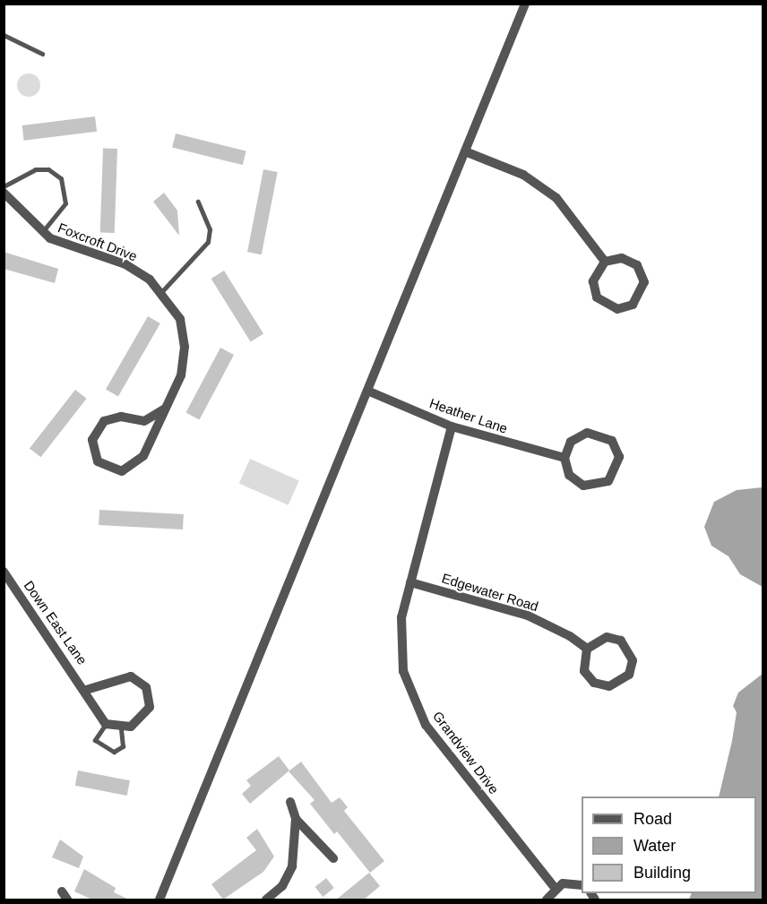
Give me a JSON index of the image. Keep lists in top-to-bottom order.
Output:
{
  "streets": {
    "street": [
      "Foxcroft Drive",
      "Heather Lane",
      "Edgewater Road",
      "Down East Lane",
      "Grandview Drive"
    ]
  },
  "crossings": [
    ["Heather Lane", "Grandview Drive"],
    ["Edgewater Road", "Grandview Drive"]
  ],
  "legend": ["Road", "Water", "Building"]
}
